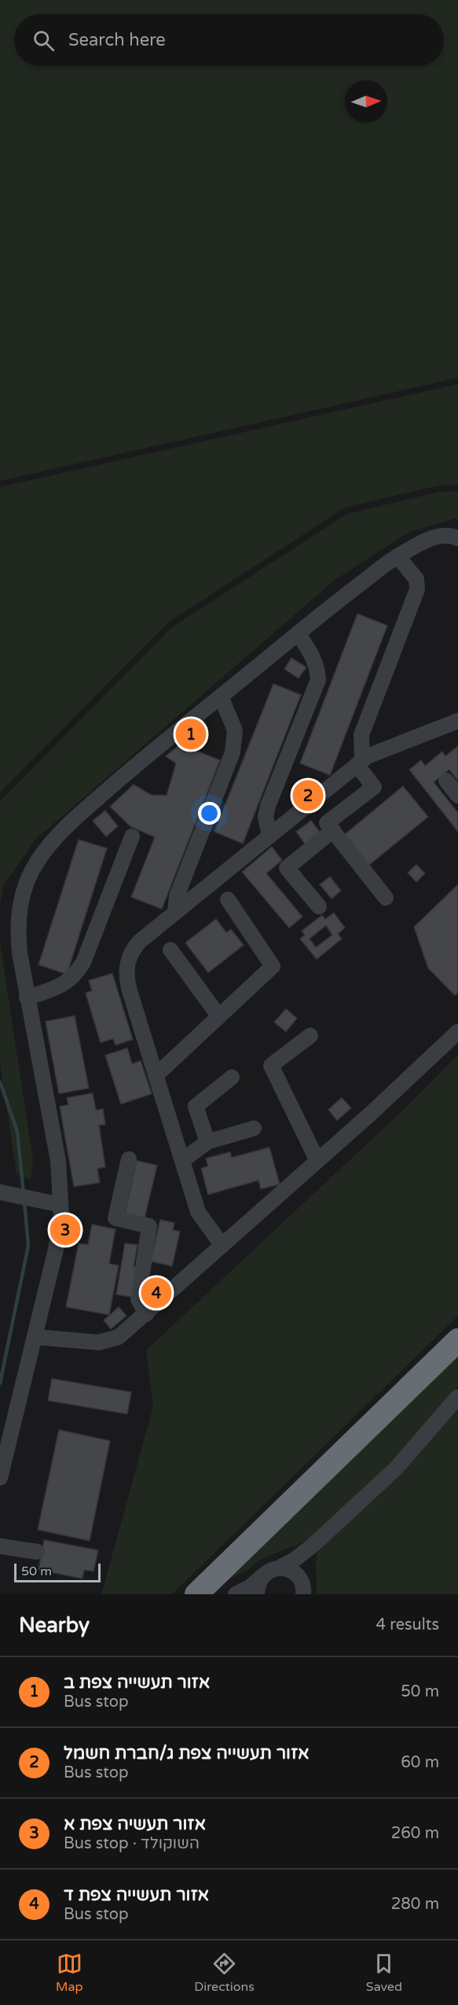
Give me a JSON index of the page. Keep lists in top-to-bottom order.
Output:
{
  "scale_bar": "50 m",
  "north": "right",
  "page": {
    "search": "Search here",
    "pins": [
      "1",
      "2",
      "3",
      "4"
    ],
    "scale": "50 m",
    "heading": ["Nearby", "4 results"],
    "list": [
      {
        "mark": "1",
        "name": "אזור תעשייה צפת ב",
        "note": "Bus stop",
        "value": "50 m"
      },
      {
        "mark": "2",
        "name": "אזור תעשייה צפת ג/חברת חשמל",
        "note": "Bus stop",
        "value": "60 m"
      },
      {
        "mark": "3",
        "name": "אזור תעשיה צפת א",
        "note": "Bus stop · השוקולד",
        "value": "260 m"
      },
      {
        "mark": "4",
        "name": "אזור תעשייה צפת ד",
        "note": "Bus stop",
        "value": "280 m"
      }
    ],
    "nav": ["Map", "Directions", "Saved"]
  }
}
